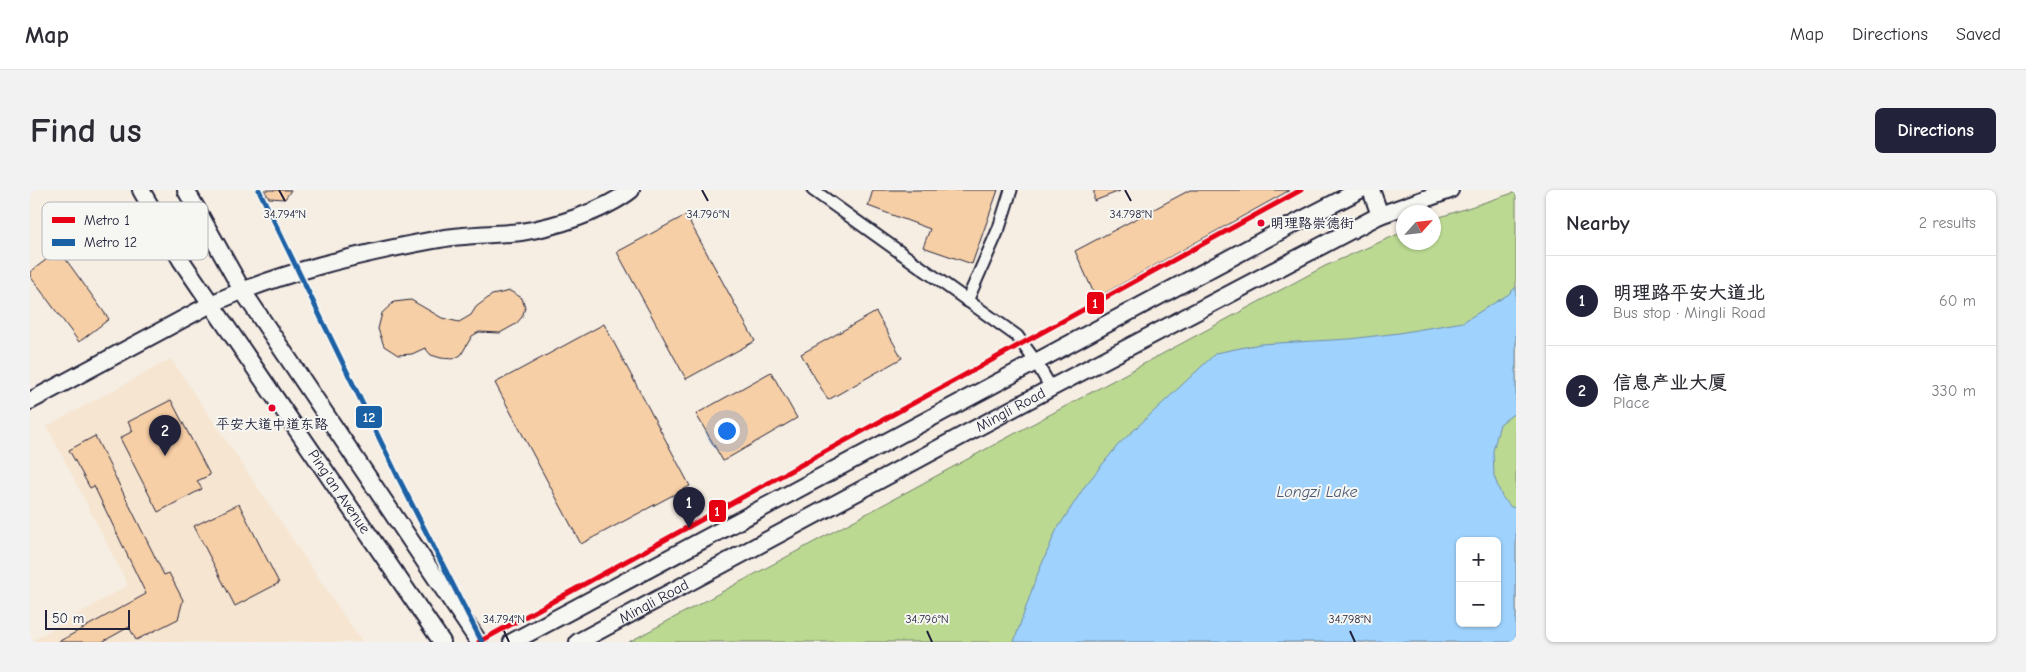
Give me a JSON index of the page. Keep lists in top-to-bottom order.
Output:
{
  "streets": {
    "main road": ["Mingli Road", "Ping'an Avenue"]
  },
  "water": ["Longzi Lake"],
  "places": ["明理路崇德街", "平安大道中道东路"],
  "lines": ["metro line 1", "metro line 12"],
  "legend": ["Metro 1", "Metro 12"],
  "scale_bar": "50 m",
  "north": "top right",
  "page": {
    "header": "Map",
    "nav": ["Map", "Directions", "Saved"],
    "buttons": "Directions",
    "title": "Find us",
    "heading": ["Nearby", "2 results"],
    "list": [
      {
        "mark": "1",
        "name": "明理路平安大道北",
        "note": "Bus stop · Mingli Road",
        "value": "60 m"
      },
      {
        "mark": "2",
        "name": "信息产业大厦",
        "note": "Place",
        "value": "330 m"
      }
    ],
    "pins": ["2", "1"],
    "map_buttons": ["+", "−"],
    "scale": "50 m"
  },
  "coordinates": ["34.794°N", "34.796°N", "34.798°N"]
}
